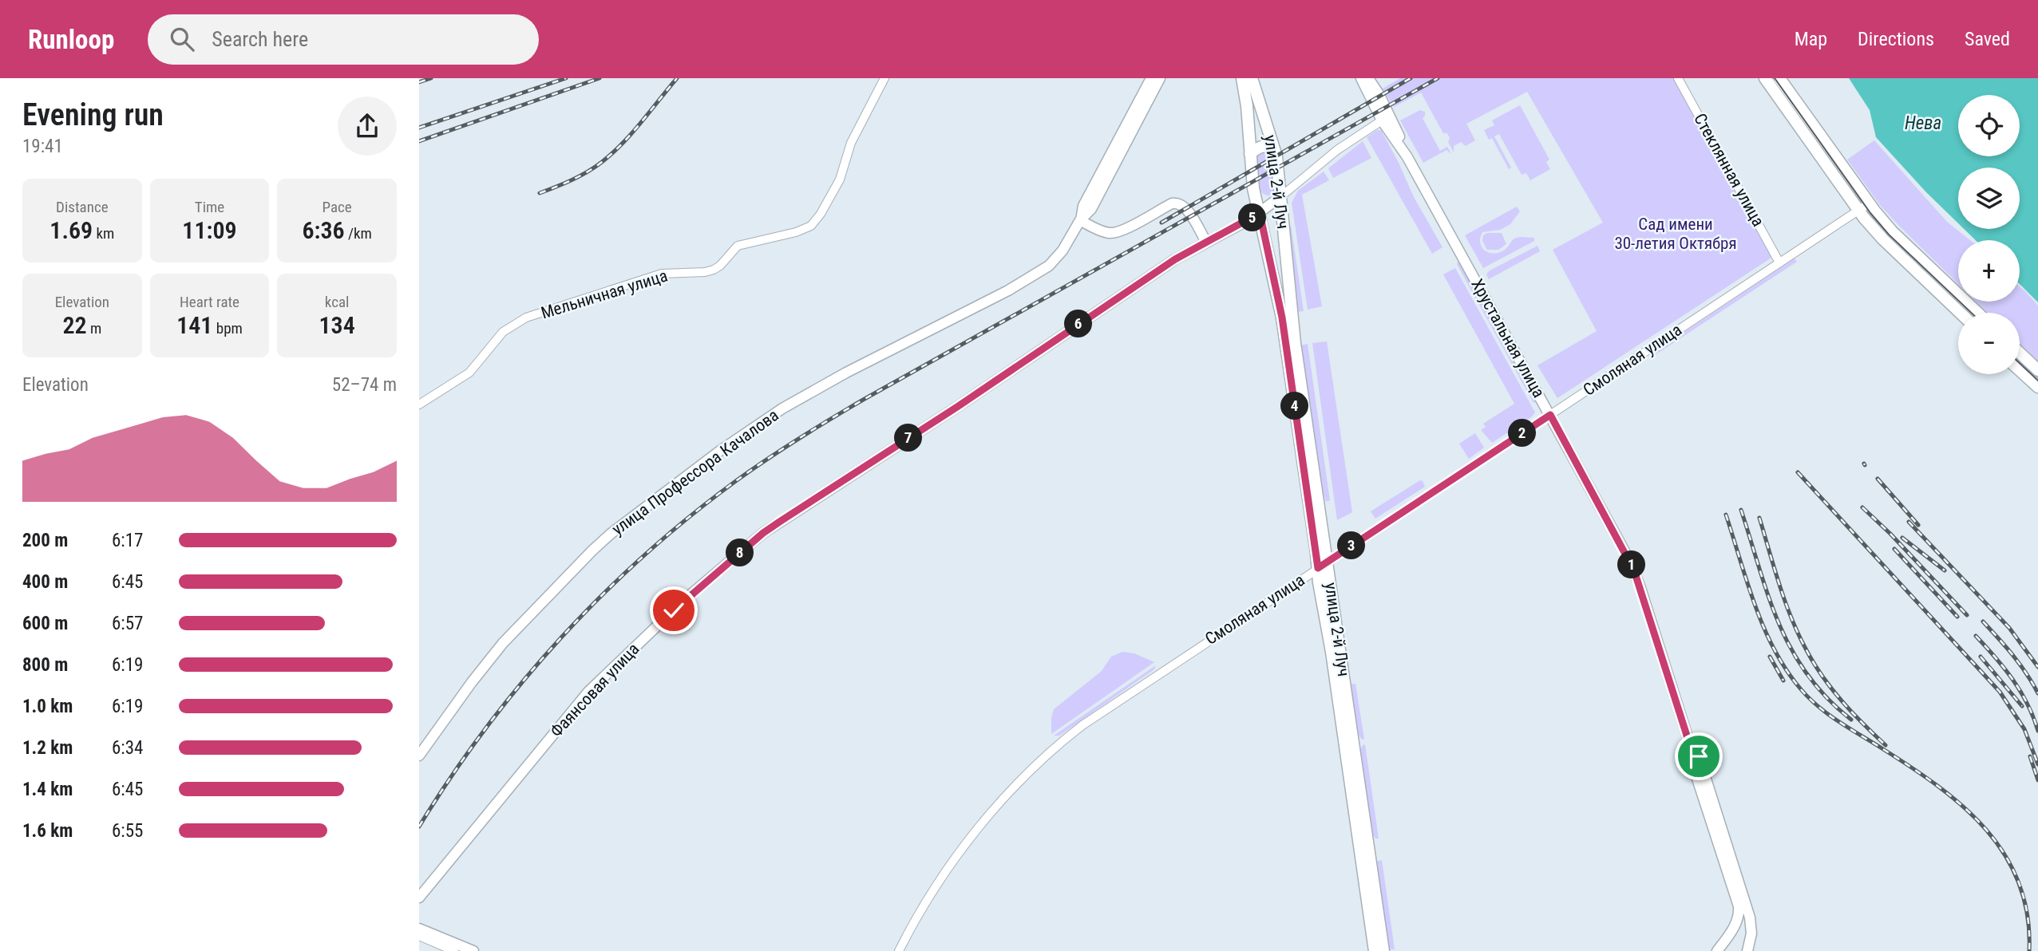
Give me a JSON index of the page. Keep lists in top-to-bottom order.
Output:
{
  "streets": {
    "main road": ["улица 2-й Луч"],
    "street": [
      "Стеклянная улица",
      "Мельничная улица",
      "Хрустальная улица",
      "Смоляная улица",
      "улица Профессора Качалова",
      "Фаянсовая улица"
    ]
  },
  "crossings": [
    ["Стеклянная улица", "Смоляная улица"],
    ["улица 2-й Луч", "Смоляная улица"],
    ["улица 2-й Луч", "Фаянсовая улица"],
    ["Хрустальная улица", "Смоляная улица"],
    ["Хрустальная улица", "Фаянсовая улица"]
  ],
  "water": ["Нева"],
  "parks": ["Сад имени 30-летия Октября"],
  "page": {
    "header": "Runloop",
    "search": "Search here",
    "nav": ["Map", "Directions", "Saved"],
    "heading": ["Evening run", "19:41"],
    "map_buttons": ["+", "−"],
    "stats": [
      ["Distance", "1.69 km"],
      ["Time", "11:09"],
      ["Pace", "6:36 /km"],
      ["Elevation", "22 m"],
      ["Heart rate", "141 bpm"],
      ["kcal", "134"]
    ],
    "pins": [
      "5",
      "6",
      "4",
      "2",
      "7",
      "3",
      "8",
      "1"
    ],
    "chart": ["Elevation", "52–74 m"],
    "list": [
      {
        "name": "200 m",
        "note": "6:17"
      },
      {
        "name": "400 m",
        "note": "6:45"
      },
      {
        "name": "600 m",
        "note": "6:57"
      },
      {
        "name": "800 m",
        "note": "6:19"
      },
      {
        "name": "1.0 km",
        "note": "6:19"
      },
      {
        "name": "1.2 km",
        "note": "6:34"
      },
      {
        "name": "1.4 km",
        "note": "6:45"
      },
      {
        "name": "1.6 km",
        "note": "6:55"
      }
    ]
  }
}
